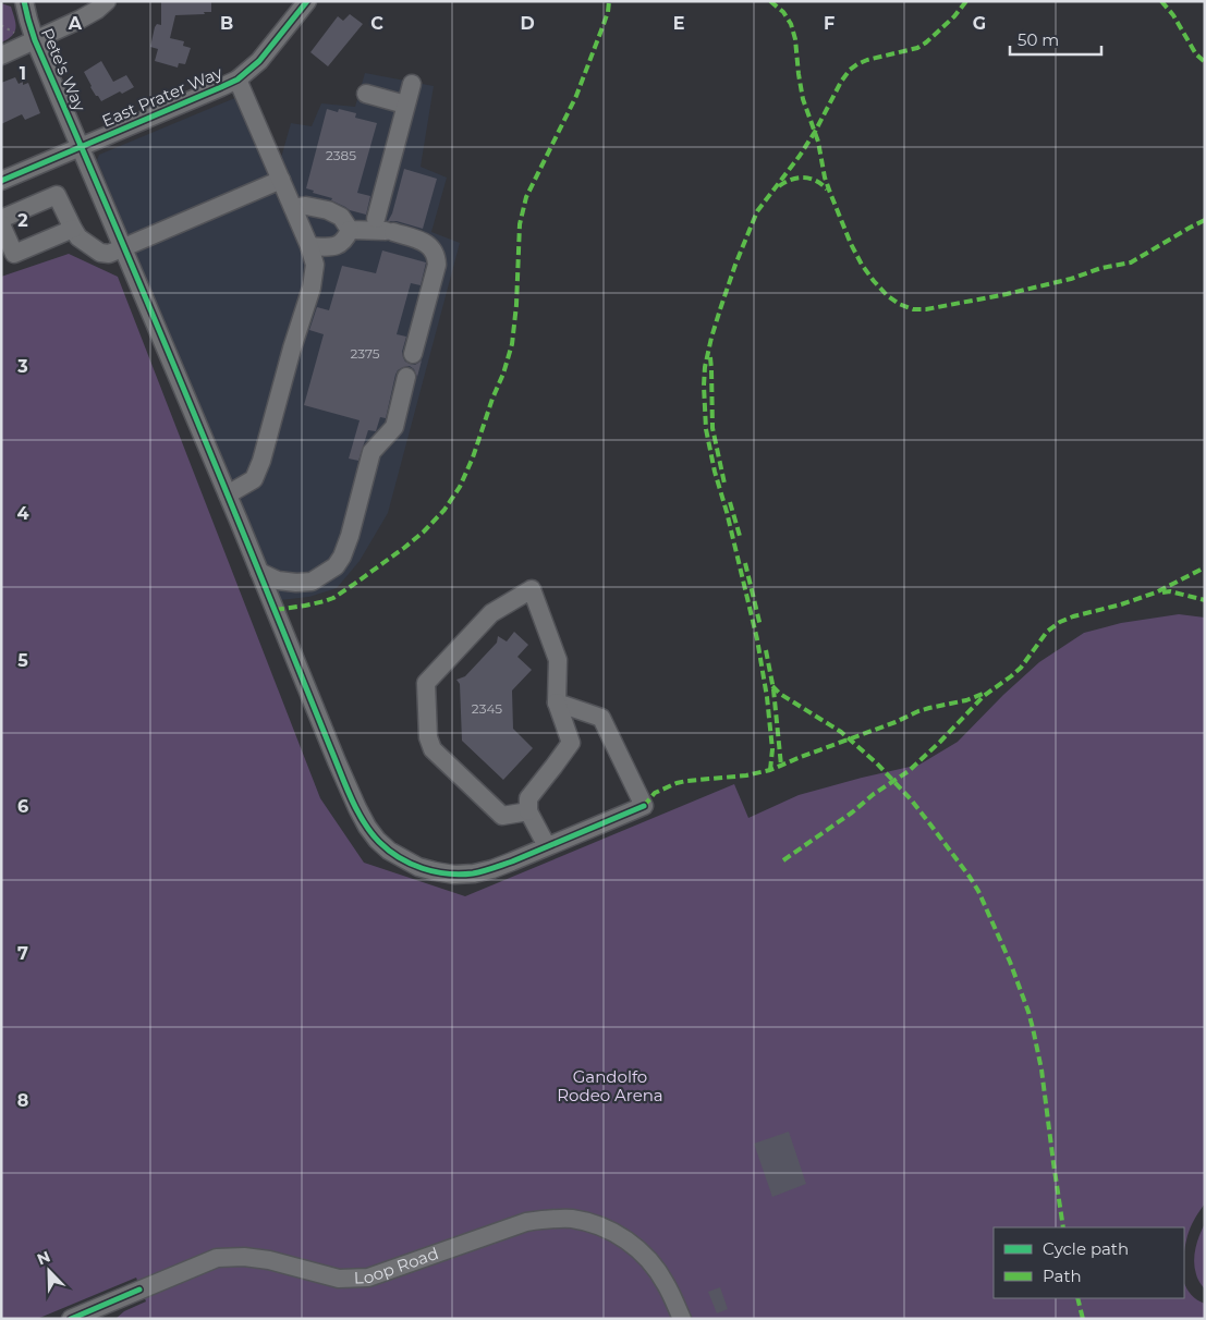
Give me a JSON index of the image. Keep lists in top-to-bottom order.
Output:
{
  "streets": {
    "street": ["Pete's Way", "East Prater Way", "Loop Road"]
  },
  "crossings": [
    ["Pete's Way", "East Prater Way"]
  ],
  "parks": ["Gandolfo Rodeo Arena"],
  "house_numbers": ["2385", "2375", "2345"],
  "legend": ["Cycle path", "Path"],
  "scale_bar": "50 m",
  "north": "top left",
  "grid": {
    "columns": [
      "A",
      "B",
      "C",
      "D",
      "E",
      "F",
      "G"
    ],
    "rows": [
      "1",
      "2",
      "3",
      "4",
      "5",
      "6",
      "7",
      "8"
    ]
  }
}
